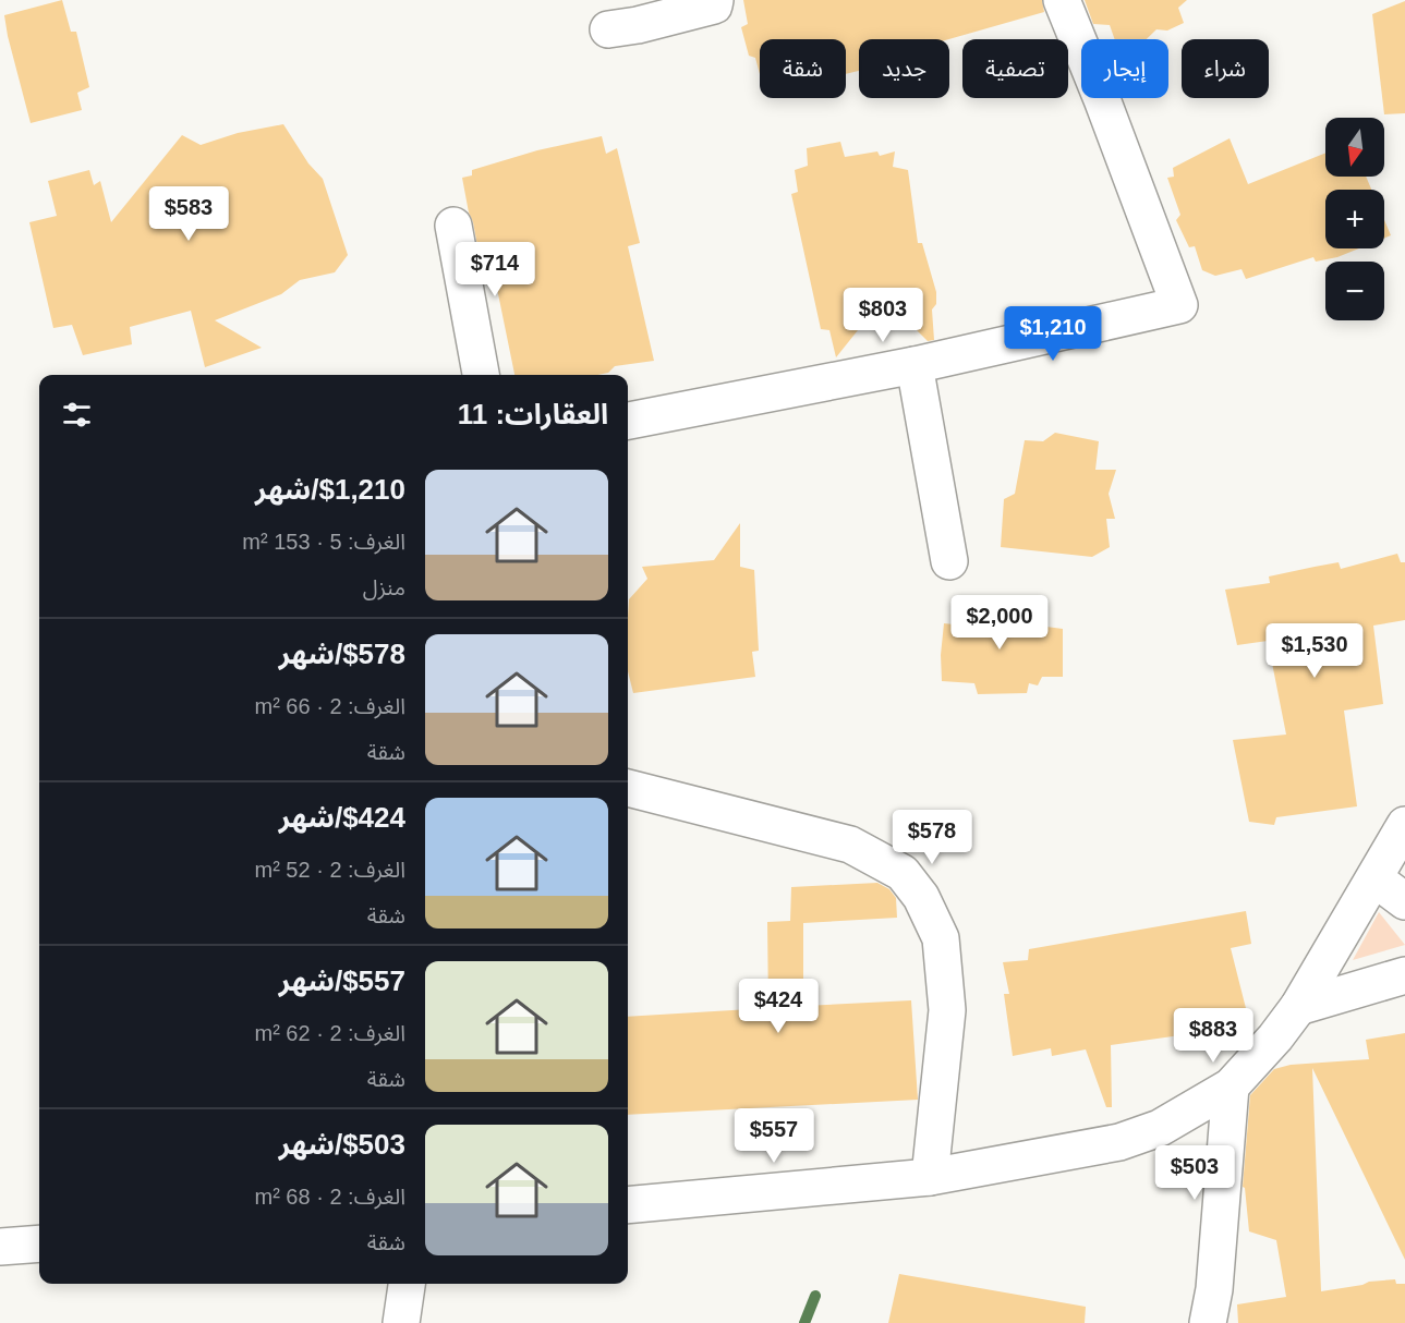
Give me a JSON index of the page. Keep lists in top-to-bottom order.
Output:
{
  "north": "bottom",
  "page": {
    "chip": [
      "شراء",
      "إيجار",
      "تصفية",
      "جديد",
      "شقة"
    ],
    "map_buttons": ["+", "−"],
    "price": [
      "$583",
      "$714",
      "$803",
      "$1,210",
      "$2,000",
      "$1,530",
      "$578",
      "$424",
      "$883",
      "$557",
      "$503"
    ],
    "heading": "العقارات: 11",
    "list": [
      {
        "name": "$1,210/شهر",
        "note": "الغرف: 5 · 153 m² · منزل"
      },
      {
        "name": "$578/شهر",
        "note": "الغرف: 2 · 66 m² · شقة"
      },
      {
        "name": "$424/شهر",
        "note": "الغرف: 2 · 52 m² · شقة"
      },
      {
        "name": "$557/شهر",
        "note": "الغرف: 2 · 62 m² · شقة"
      },
      {
        "name": "$503/شهر",
        "note": "الغرف: 2 · 68 m² · شقة"
      }
    ]
  }
}
